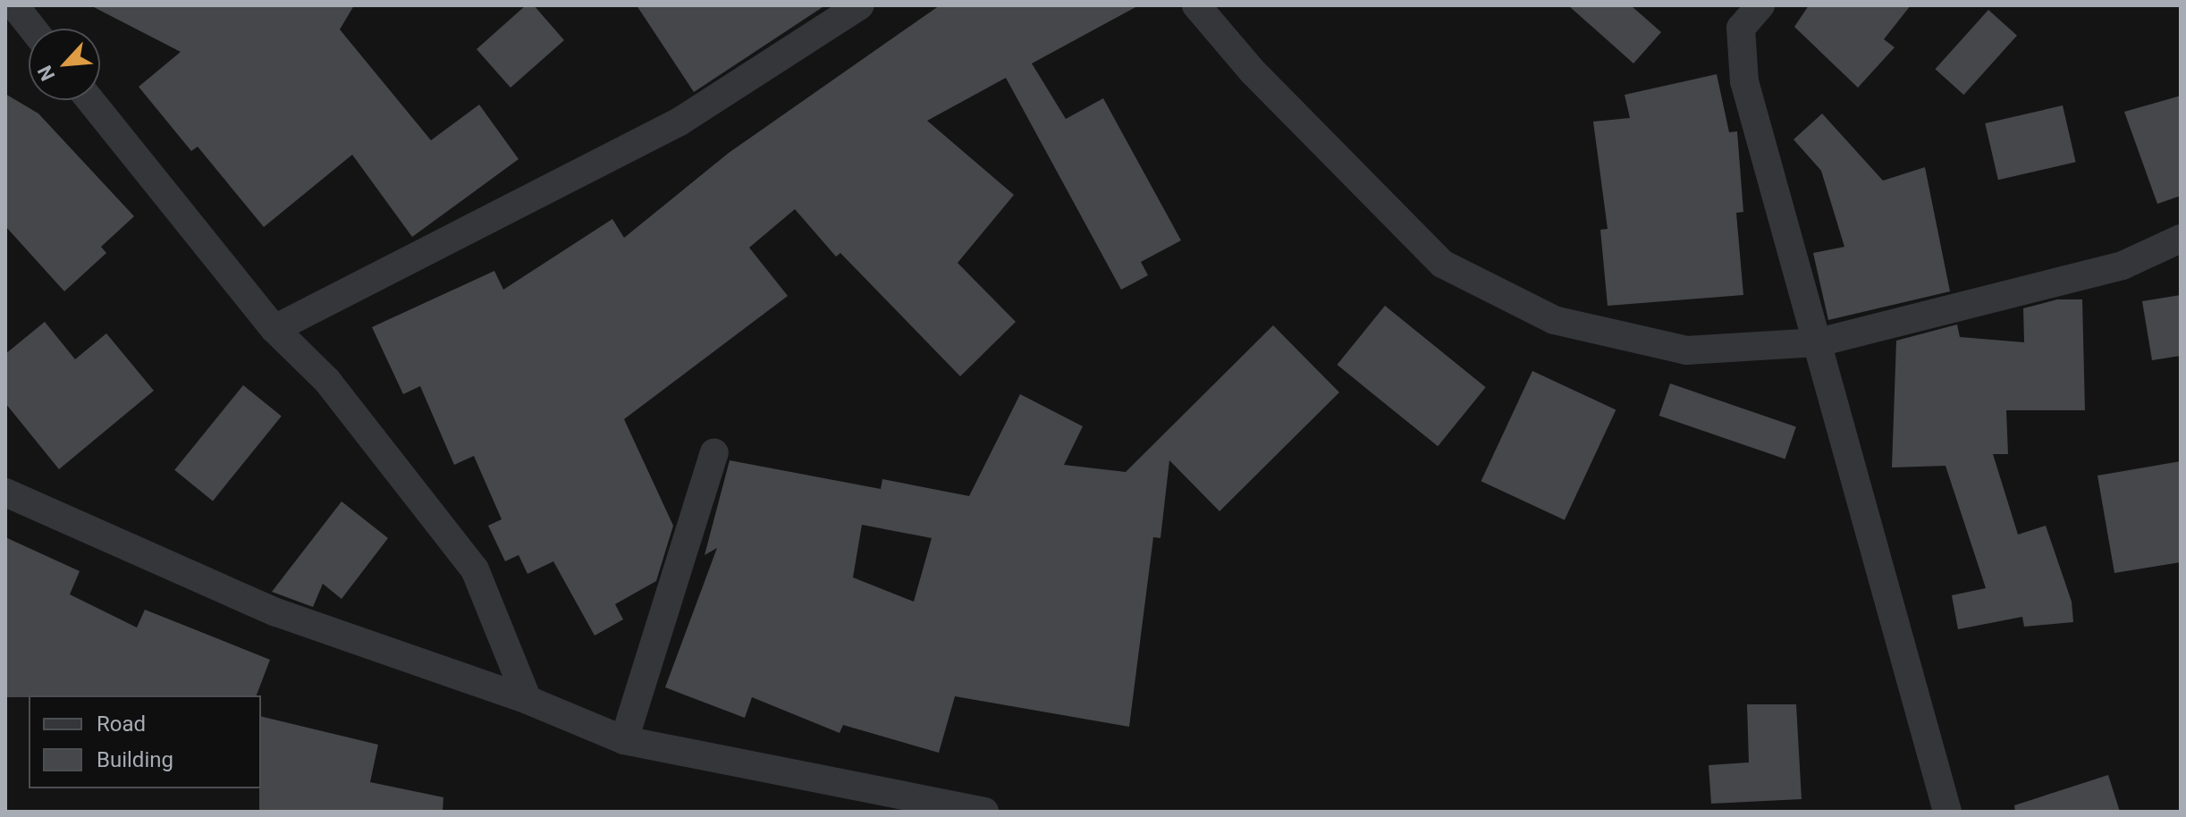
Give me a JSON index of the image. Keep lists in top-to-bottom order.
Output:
{
  "legend": ["Road", "Building"],
  "north": "bottom left"
}
